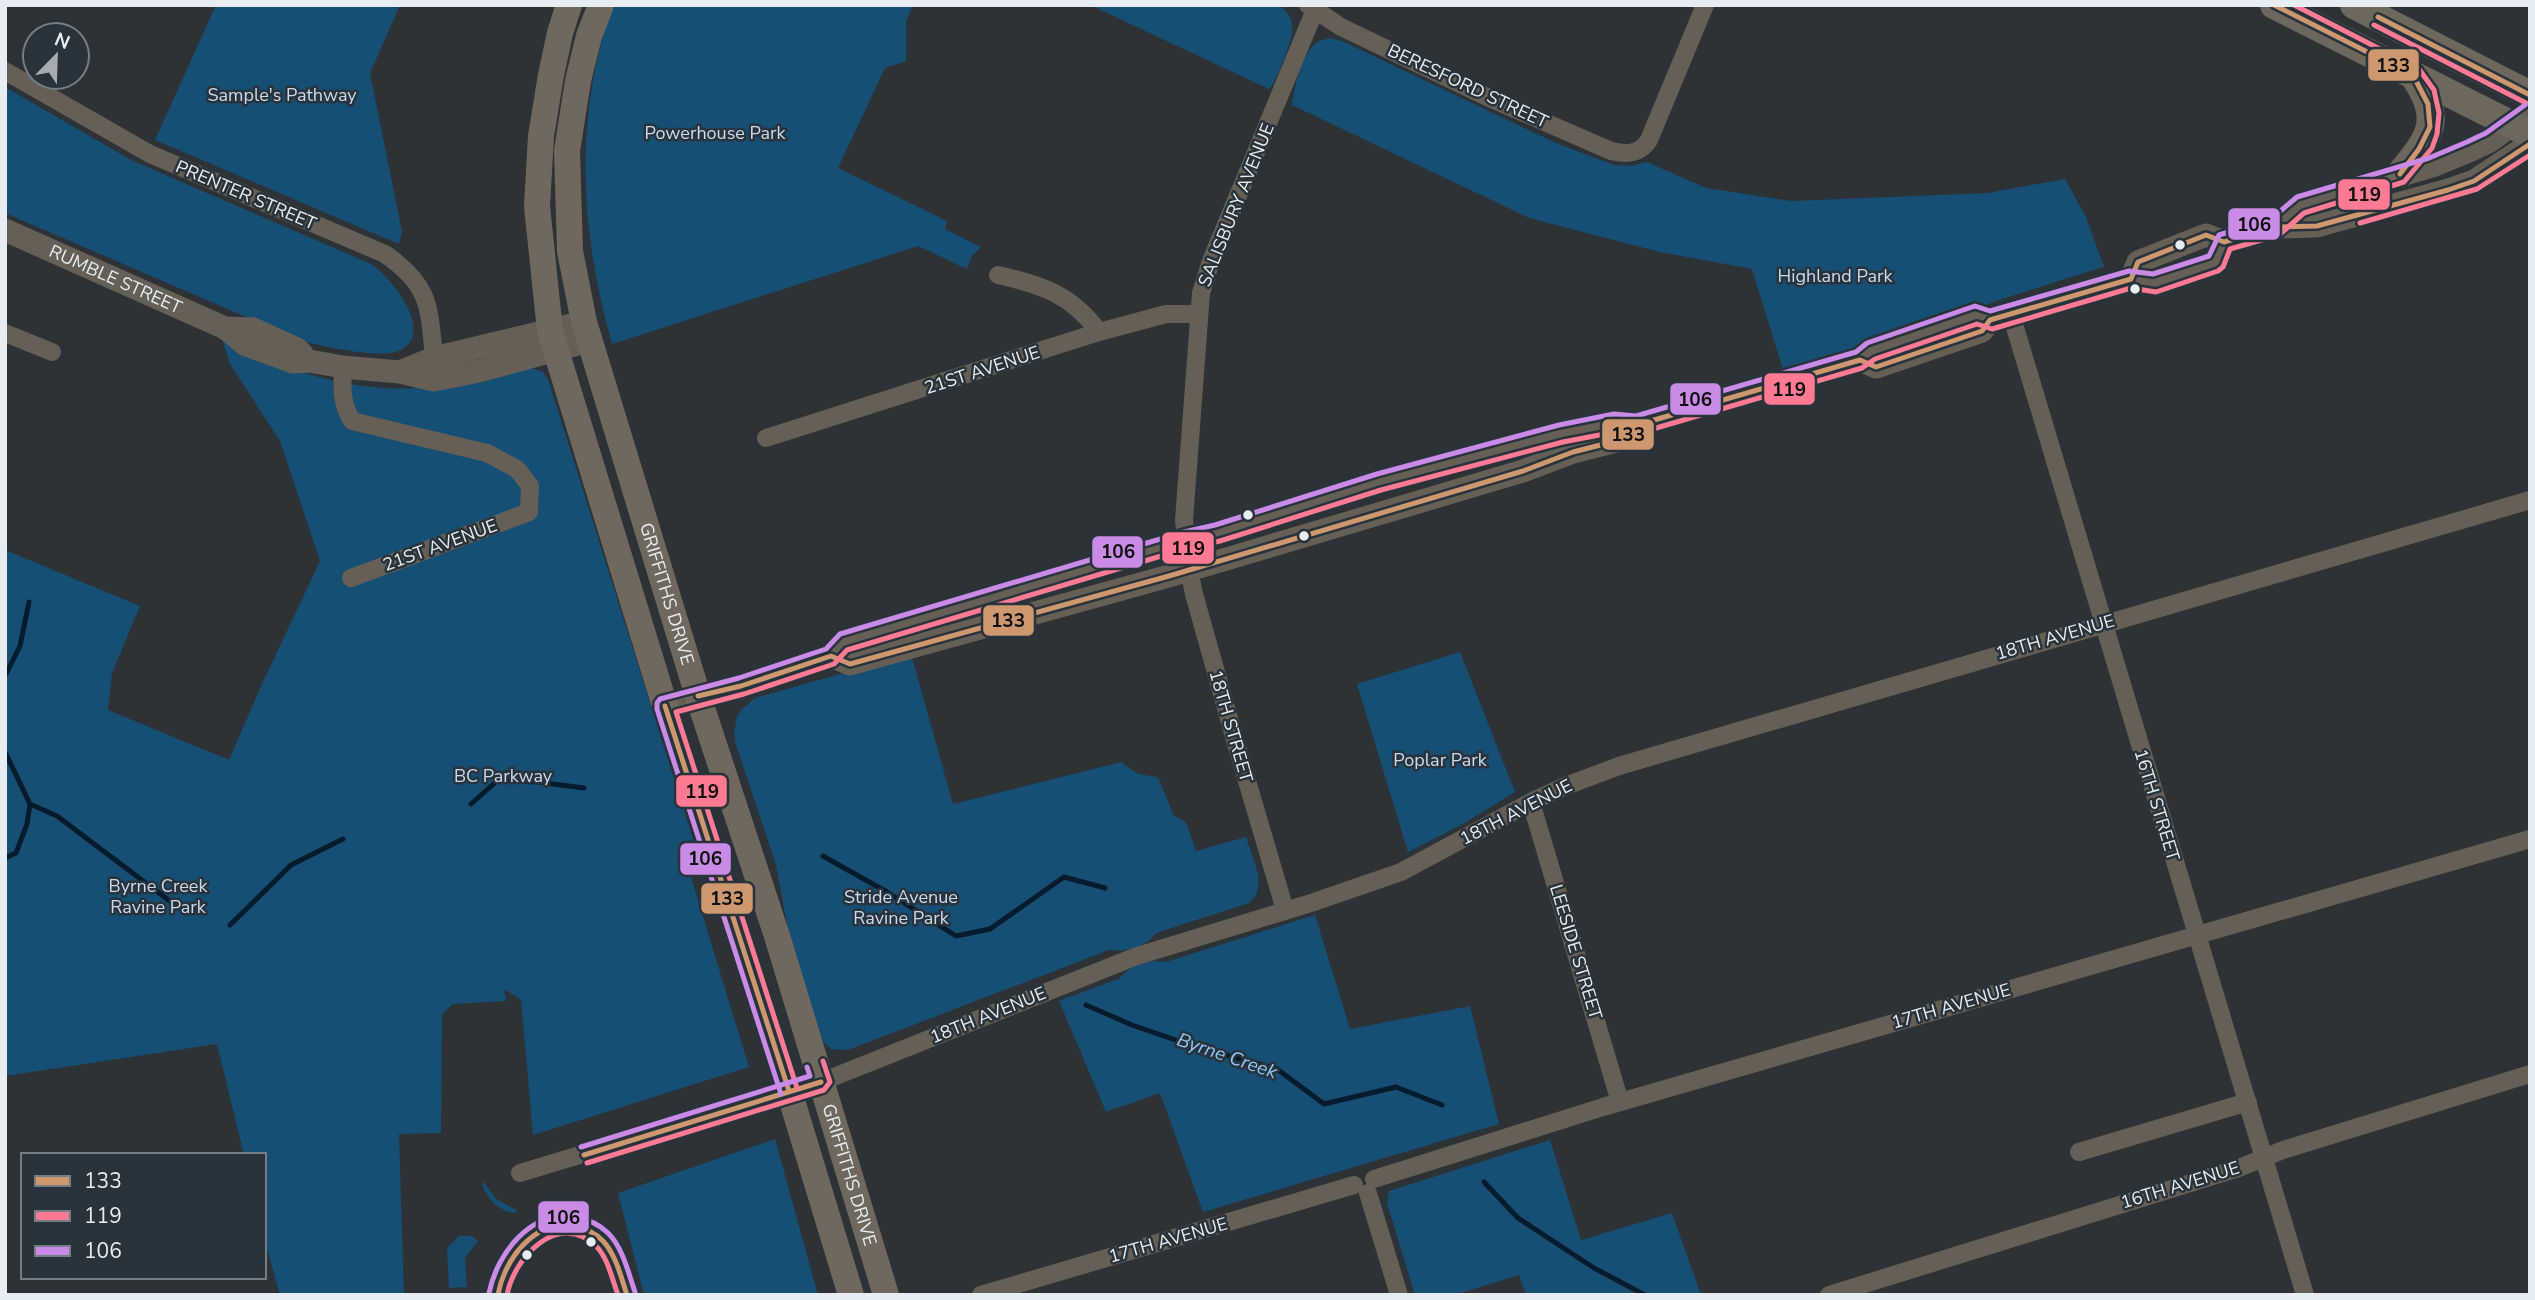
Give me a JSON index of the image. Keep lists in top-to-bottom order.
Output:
{
  "streets": {
    "main road": ["GRIFFITHS DRIVE"],
    "street": [
      "BERESFORD STREET",
      "PRENTER STREET",
      "SALISBURY AVENUE",
      "RUMBLE STREET",
      "21ST AVENUE",
      "18TH AVENUE",
      "18TH STREET",
      "16TH STREET",
      "LEESIDE STREET",
      "17TH AVENUE",
      "16TH AVENUE"
    ]
  },
  "crossings": [
    ["BERESFORD STREET", "SALISBURY AVENUE"],
    ["PRENTER STREET", "RUMBLE STREET"],
    ["SALISBURY AVENUE", "21ST AVENUE"],
    ["SALISBURY AVENUE", "18TH STREET"],
    ["RUMBLE STREET", "21ST AVENUE"],
    ["RUMBLE STREET", "GRIFFITHS DRIVE"],
    ["GRIFFITHS DRIVE", "18TH AVENUE"],
    ["18TH AVENUE", "18TH STREET"],
    ["18TH AVENUE", "16TH STREET"],
    ["18TH AVENUE", "LEESIDE STREET"],
    ["16TH STREET", "17TH AVENUE"],
    ["16TH STREET", "16TH AVENUE"],
    ["LEESIDE STREET", "17TH AVENUE"]
  ],
  "water": ["Byrne Creek"],
  "parks": [
    "Sample's Pathway",
    "Powerhouse Park",
    "Highland Park",
    "Poplar Park",
    "BC Parkway",
    "Byrne Creek Ravine Park",
    "Stride Avenue Ravine Park"
  ],
  "lines": ["transit line 133", "transit line 119", "transit line 106"],
  "legend": ["133", "119", "106"],
  "north": "top right"
}
